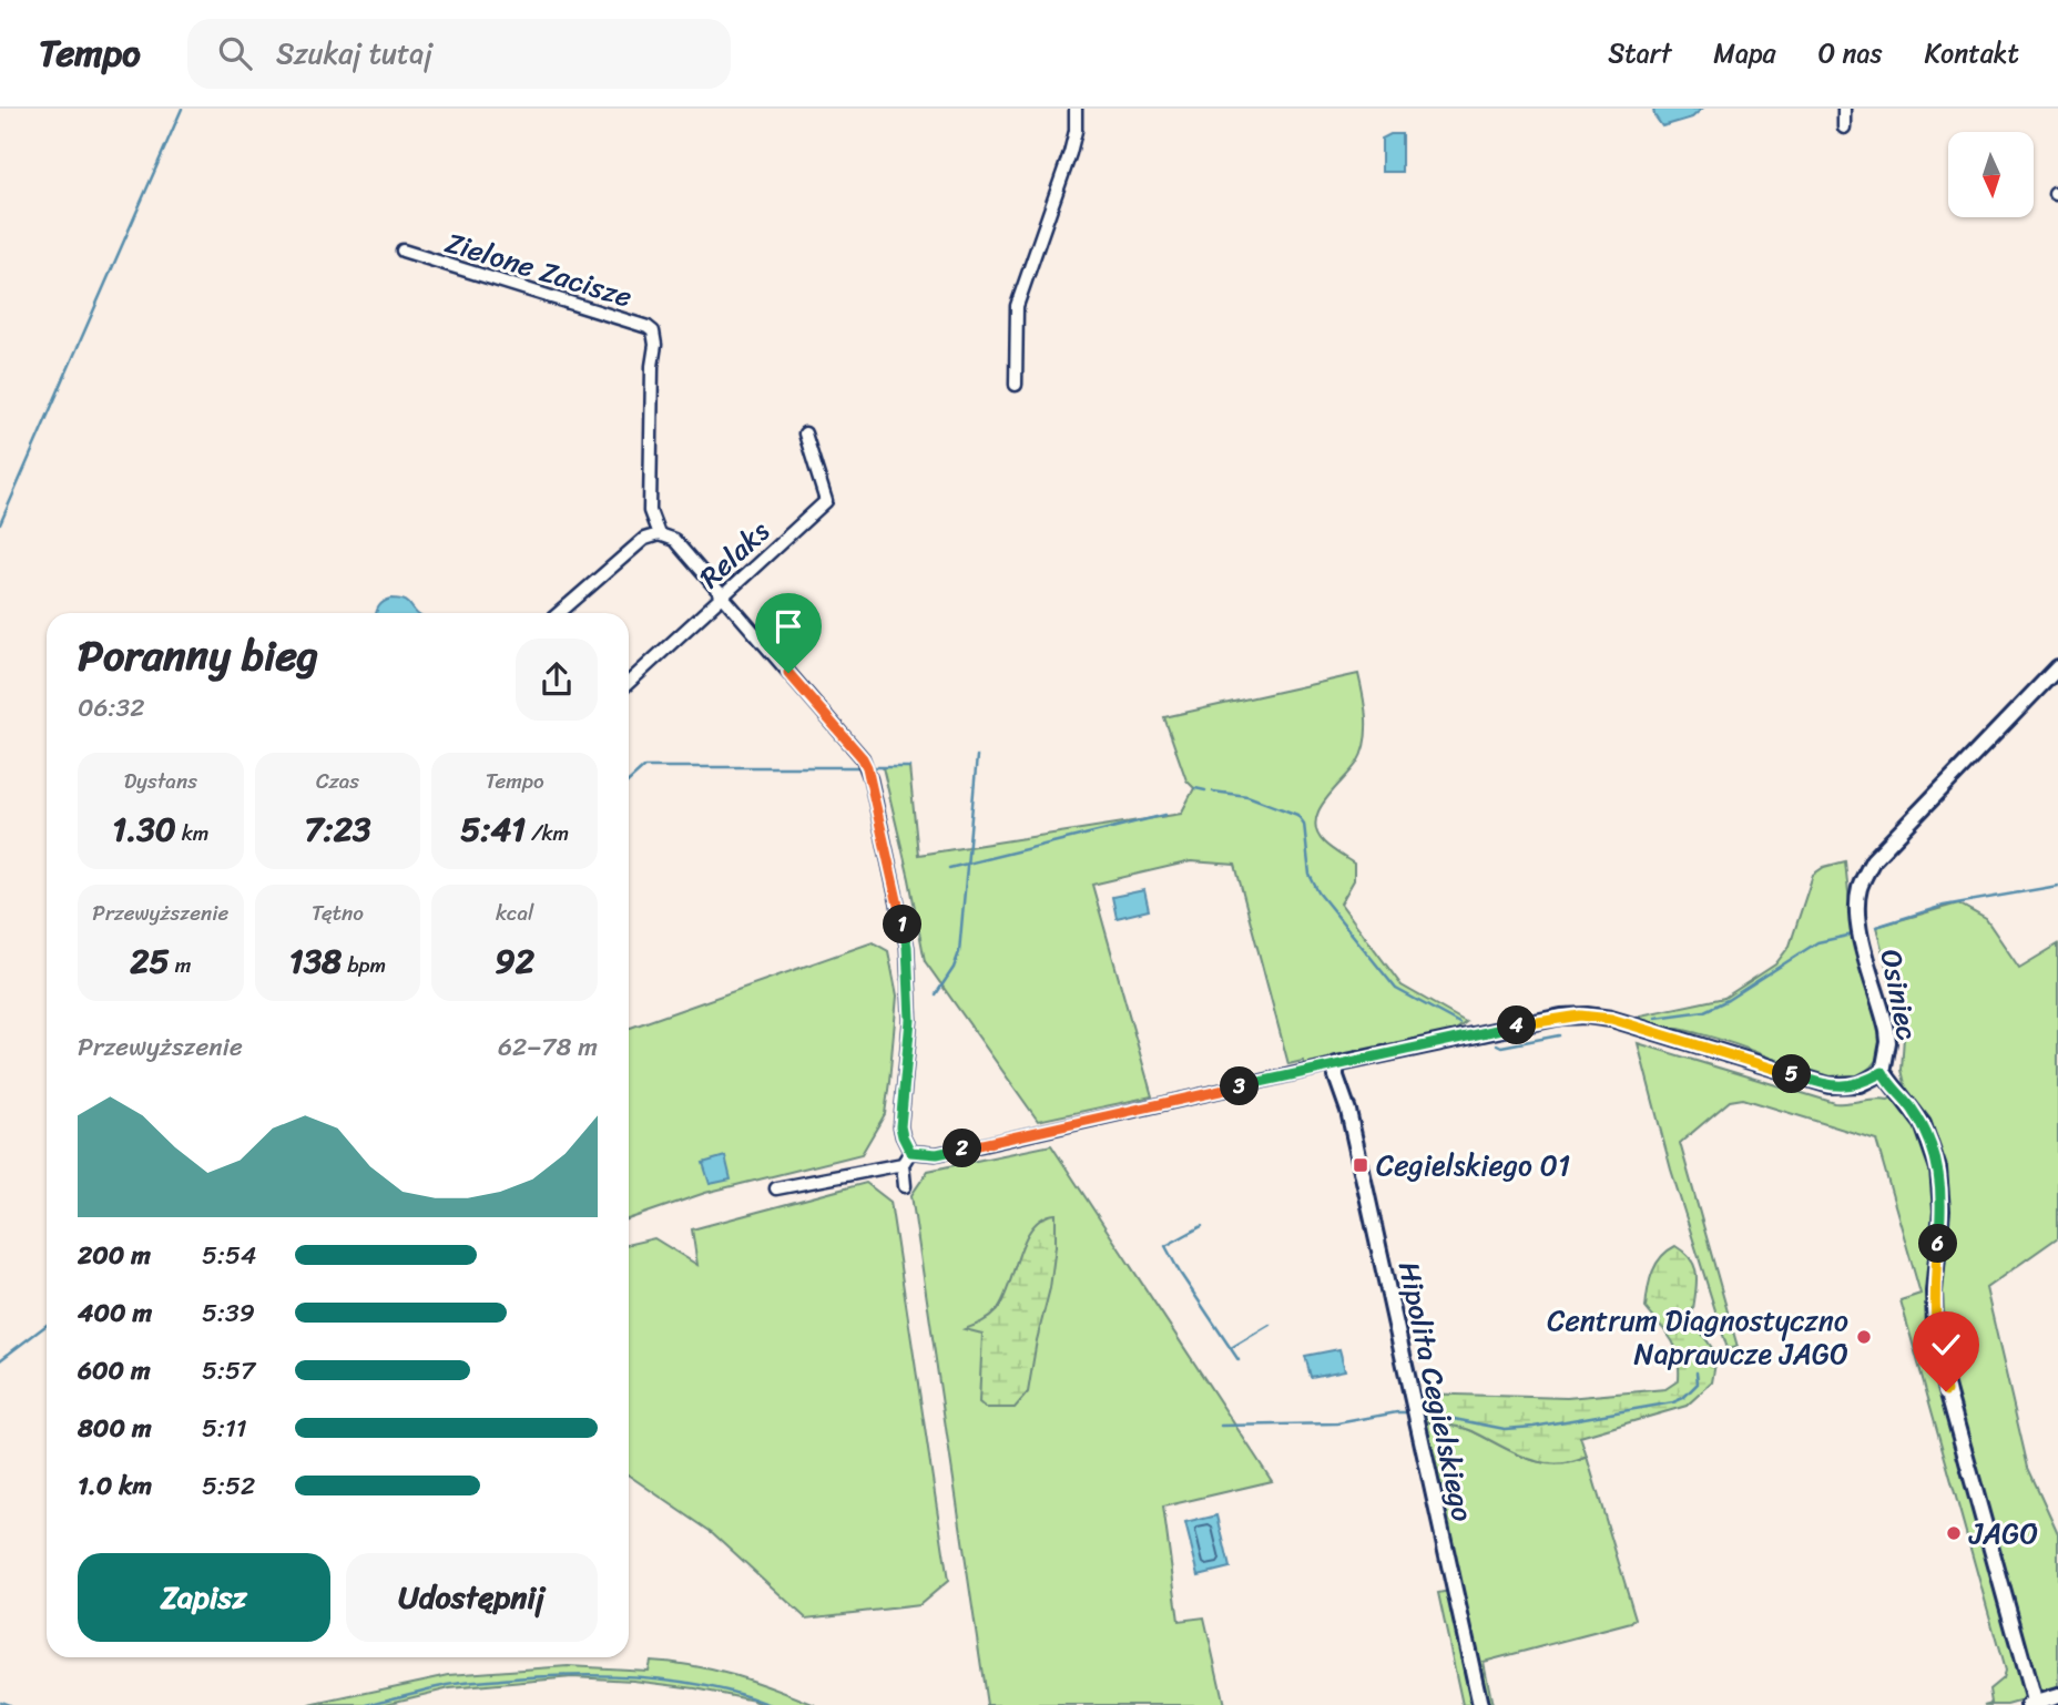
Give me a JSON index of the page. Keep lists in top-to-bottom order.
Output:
{
  "streets": {
    "street": [
      "Zielone Zacisze",
      "Relaks",
      "Osiniec",
      "Hipolita Cegielskiego"
    ]
  },
  "places": {
    "transit": ["Cegielskiego 01"],
    "other": ["Centrum Diagnostyczno Naprawcze JAGO", "JAGO"]
  },
  "north": "bottom",
  "page": {
    "header": "Tempo",
    "search": "Szukaj tutaj",
    "nav": [
      "Start",
      "Mapa",
      "O nas",
      "Kontakt"
    ],
    "heading": ["Poranny bieg", "06:32"],
    "stats": [
      ["Dystans", "1.30 km"],
      ["Czas", "7:23"],
      ["Tempo", "5:41 /km"],
      ["Przewyższenie", "25 m"],
      ["Tętno", "138 bpm"],
      ["kcal", "92"]
    ],
    "pins": [
      "1",
      "4",
      "5",
      "3",
      "2",
      "6"
    ],
    "chart": ["Przewyższenie", "62–78 m"],
    "list": [
      {
        "name": "200 m",
        "note": "5:54"
      },
      {
        "name": "400 m",
        "note": "5:39"
      },
      {
        "name": "600 m",
        "note": "5:57"
      },
      {
        "name": "800 m",
        "note": "5:11"
      },
      {
        "name": "1.0 km",
        "note": "5:52"
      }
    ],
    "buttons": ["Zapisz", "Udostępnij"]
  }
}
